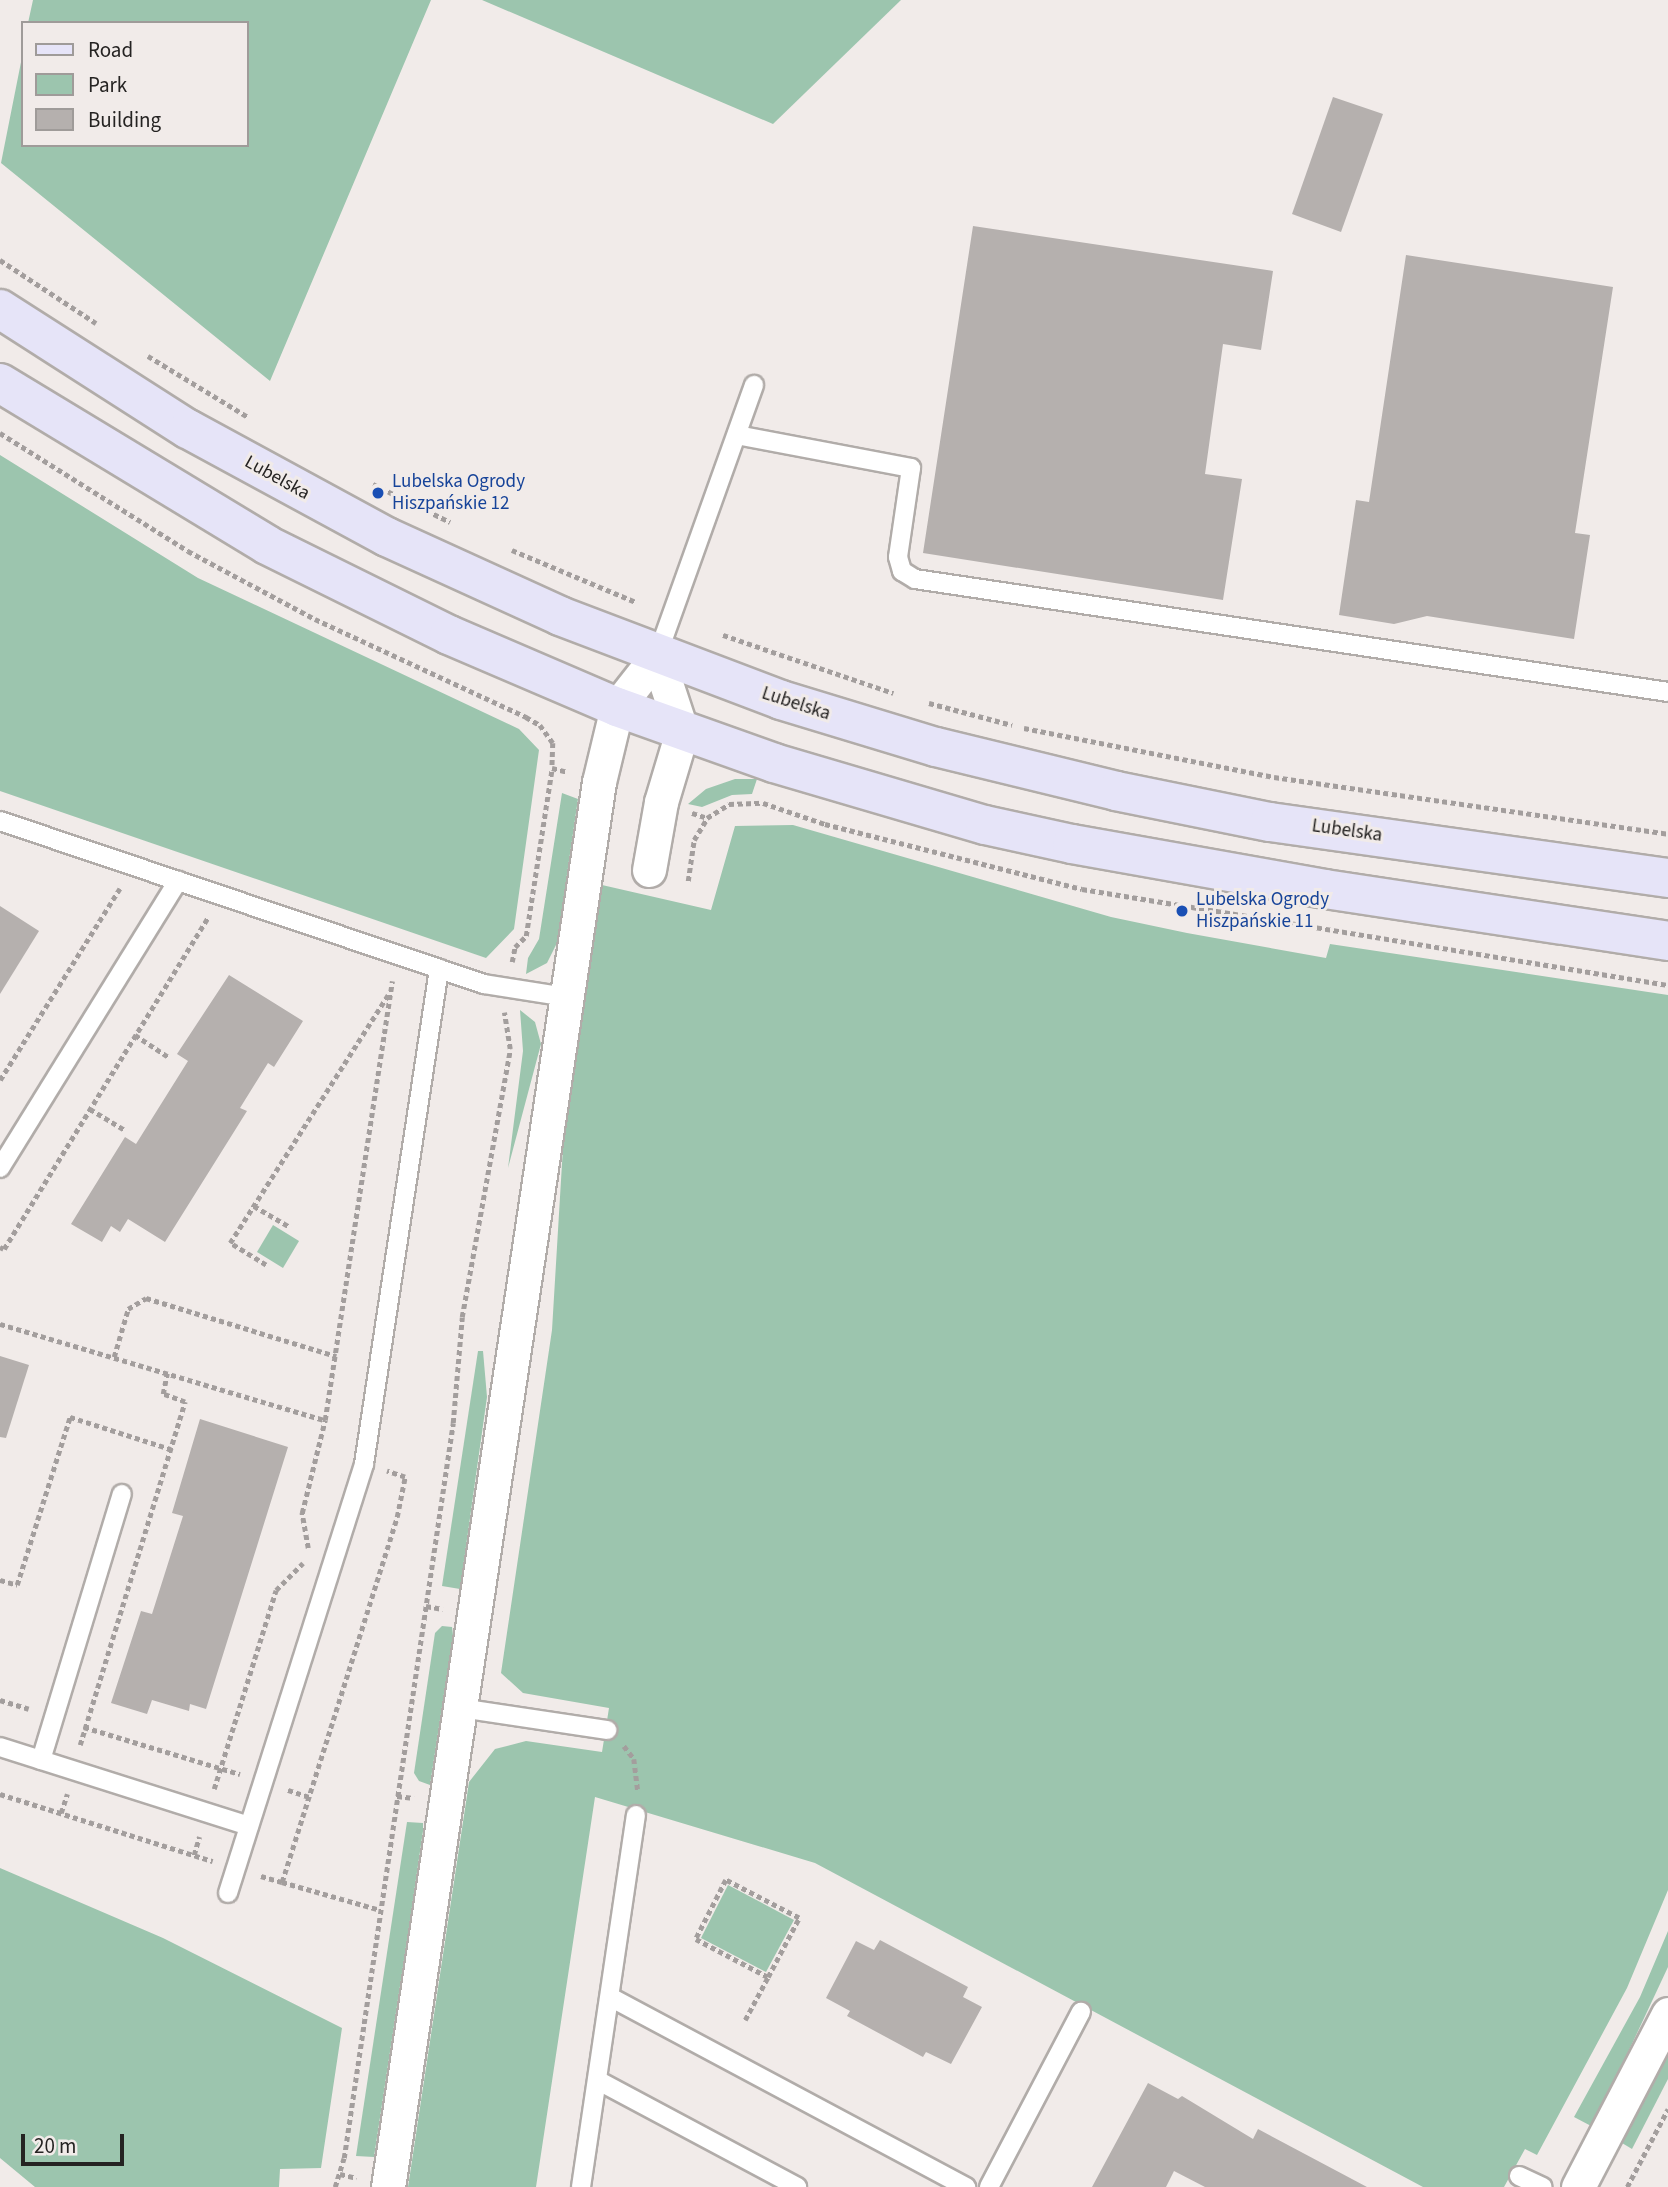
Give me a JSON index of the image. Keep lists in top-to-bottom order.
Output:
{
  "streets": {
    "main road": ["Lubelska"]
  },
  "places": ["Lubelska Ogrody Hiszpańskie 12", "Lubelska Ogrody Hiszpańskie 11"],
  "legend": ["Road", "Park", "Building"],
  "scale_bar": "20 m"
}
